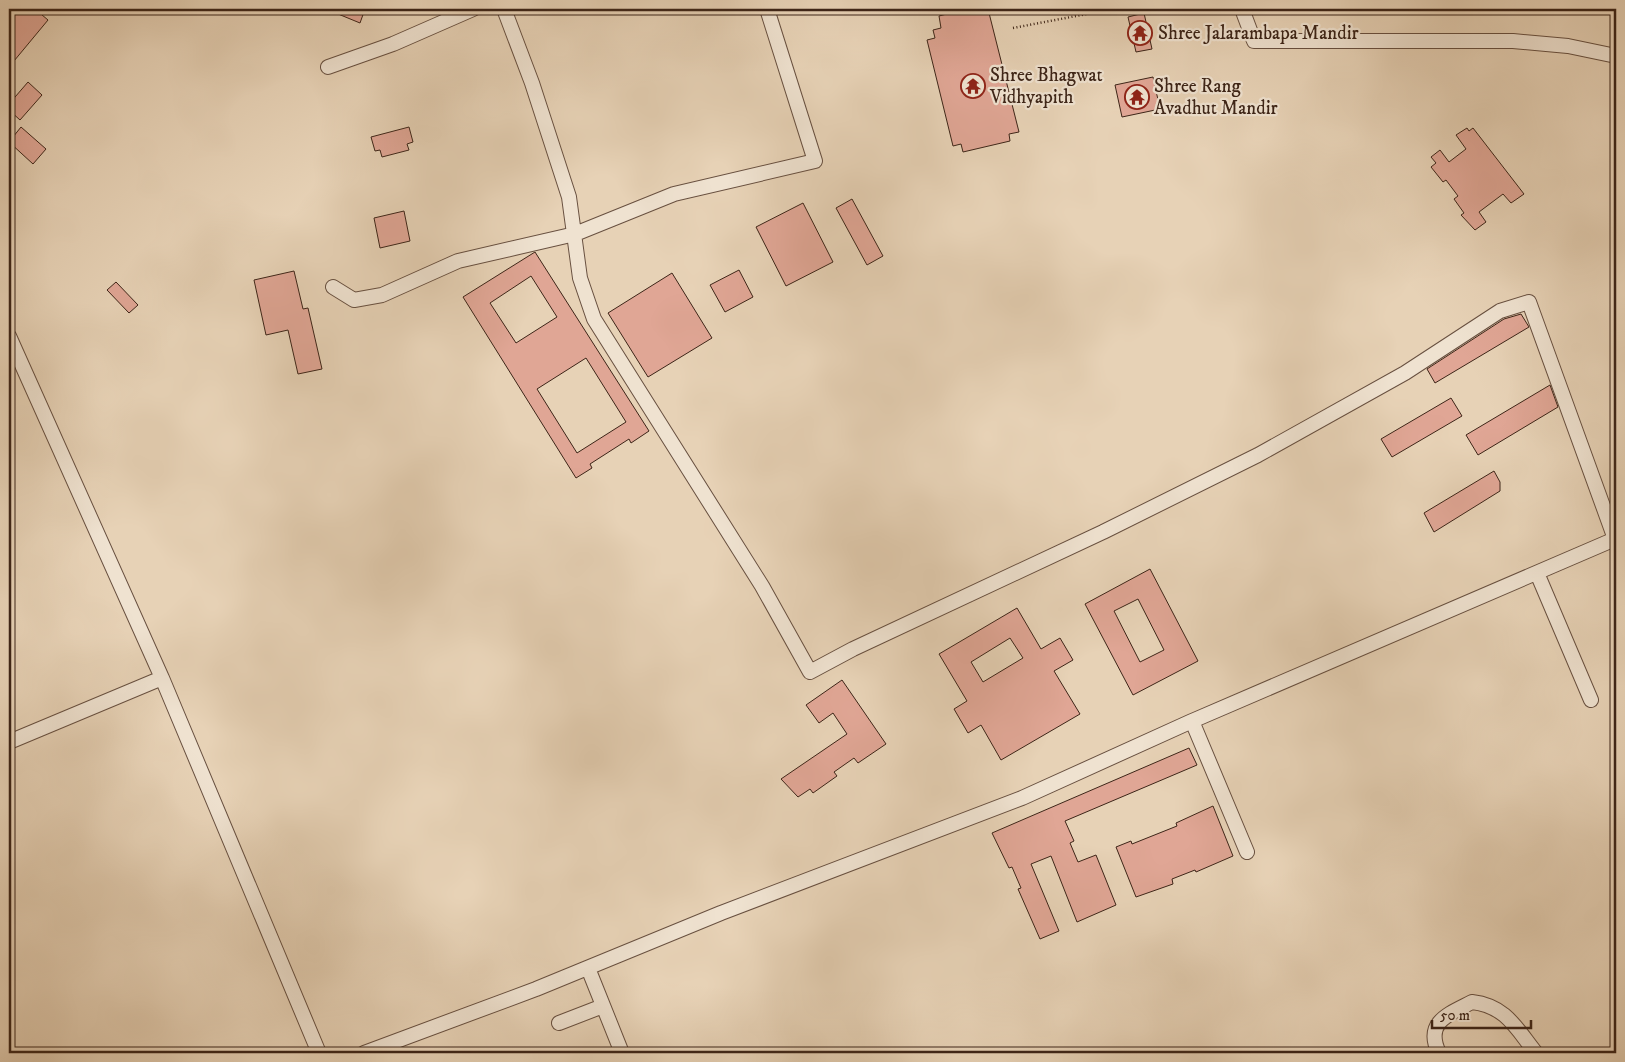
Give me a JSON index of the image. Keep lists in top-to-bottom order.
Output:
{
  "places": {
    "temple": ["Shree Jalarambapa Mandir", "Shree Bhagwat Vidhyapith", "Shree Rang Avadhut Mandir"]
  },
  "scale_bar": "50 m"
}
